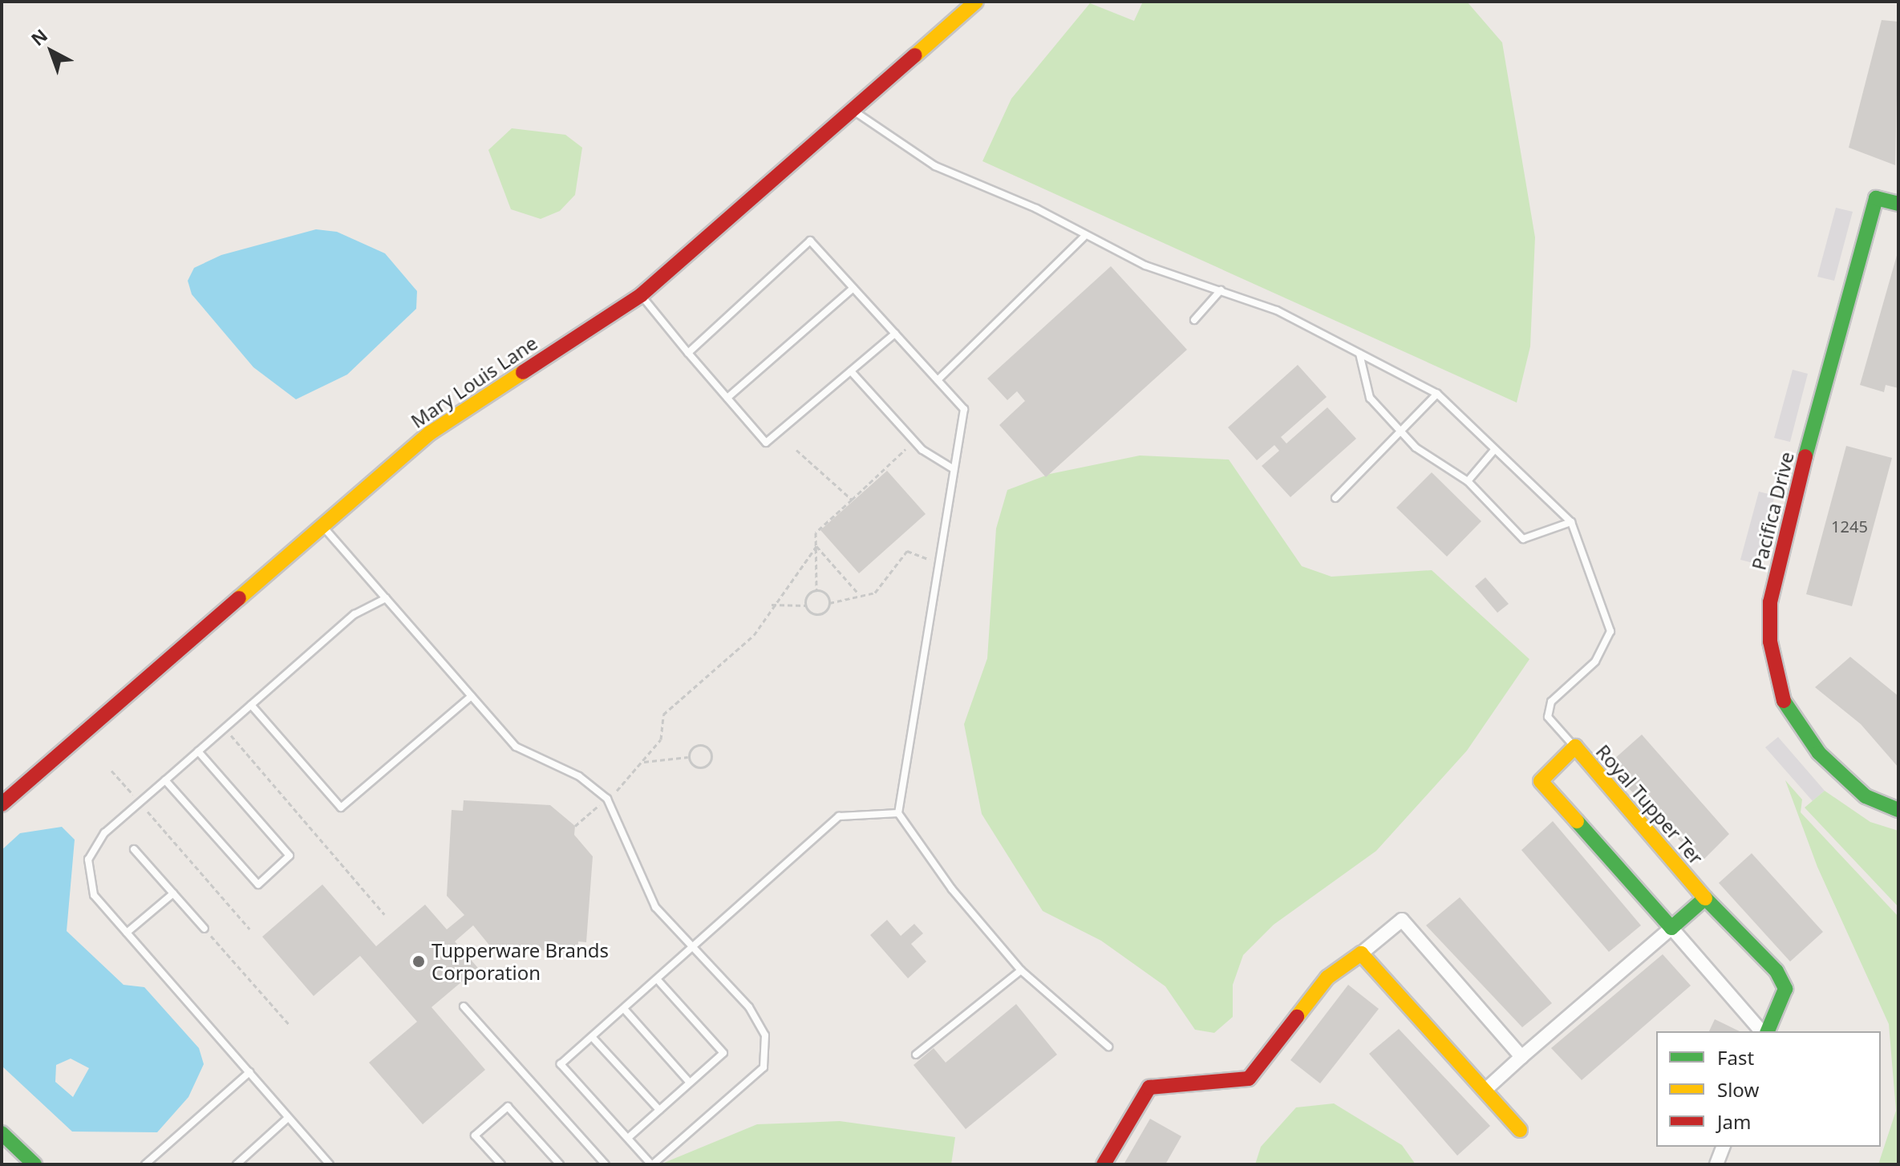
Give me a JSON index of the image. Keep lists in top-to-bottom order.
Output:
{
  "streets": {
    "street": ["Mary Louis Lane", "Pacifica Drive", "Royal Tupper Ter"]
  },
  "places": ["Tupperware Brands Corporation"],
  "house_numbers": ["1245"],
  "legend": ["Fast", "Slow", "Jam"],
  "north": "top left"
}
